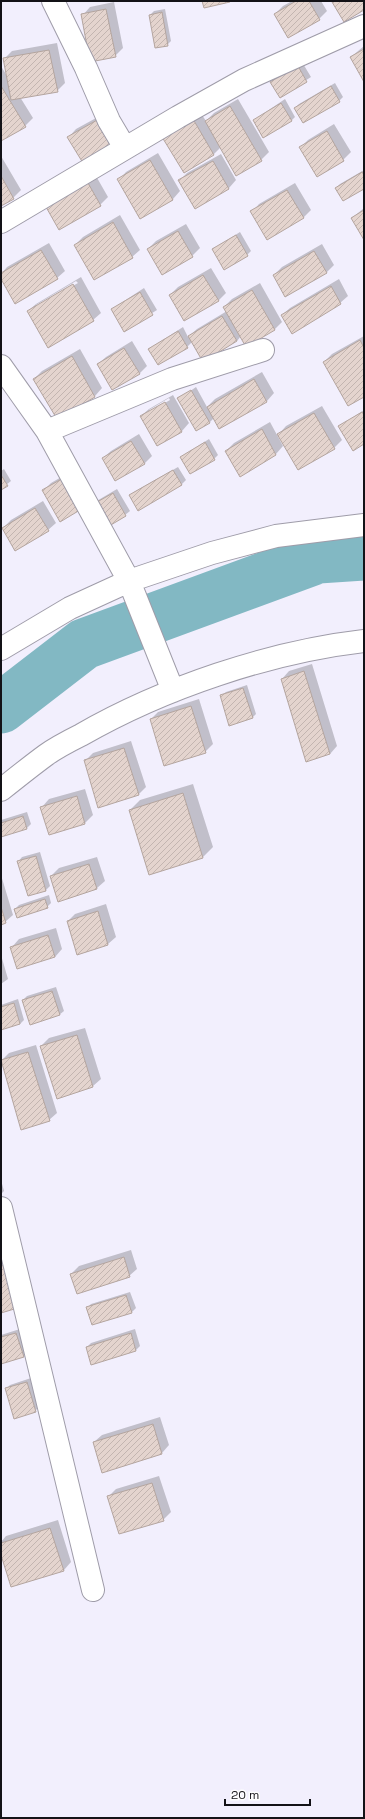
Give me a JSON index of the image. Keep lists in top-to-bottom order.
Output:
{
  "scale_bar": "20 m"
}
